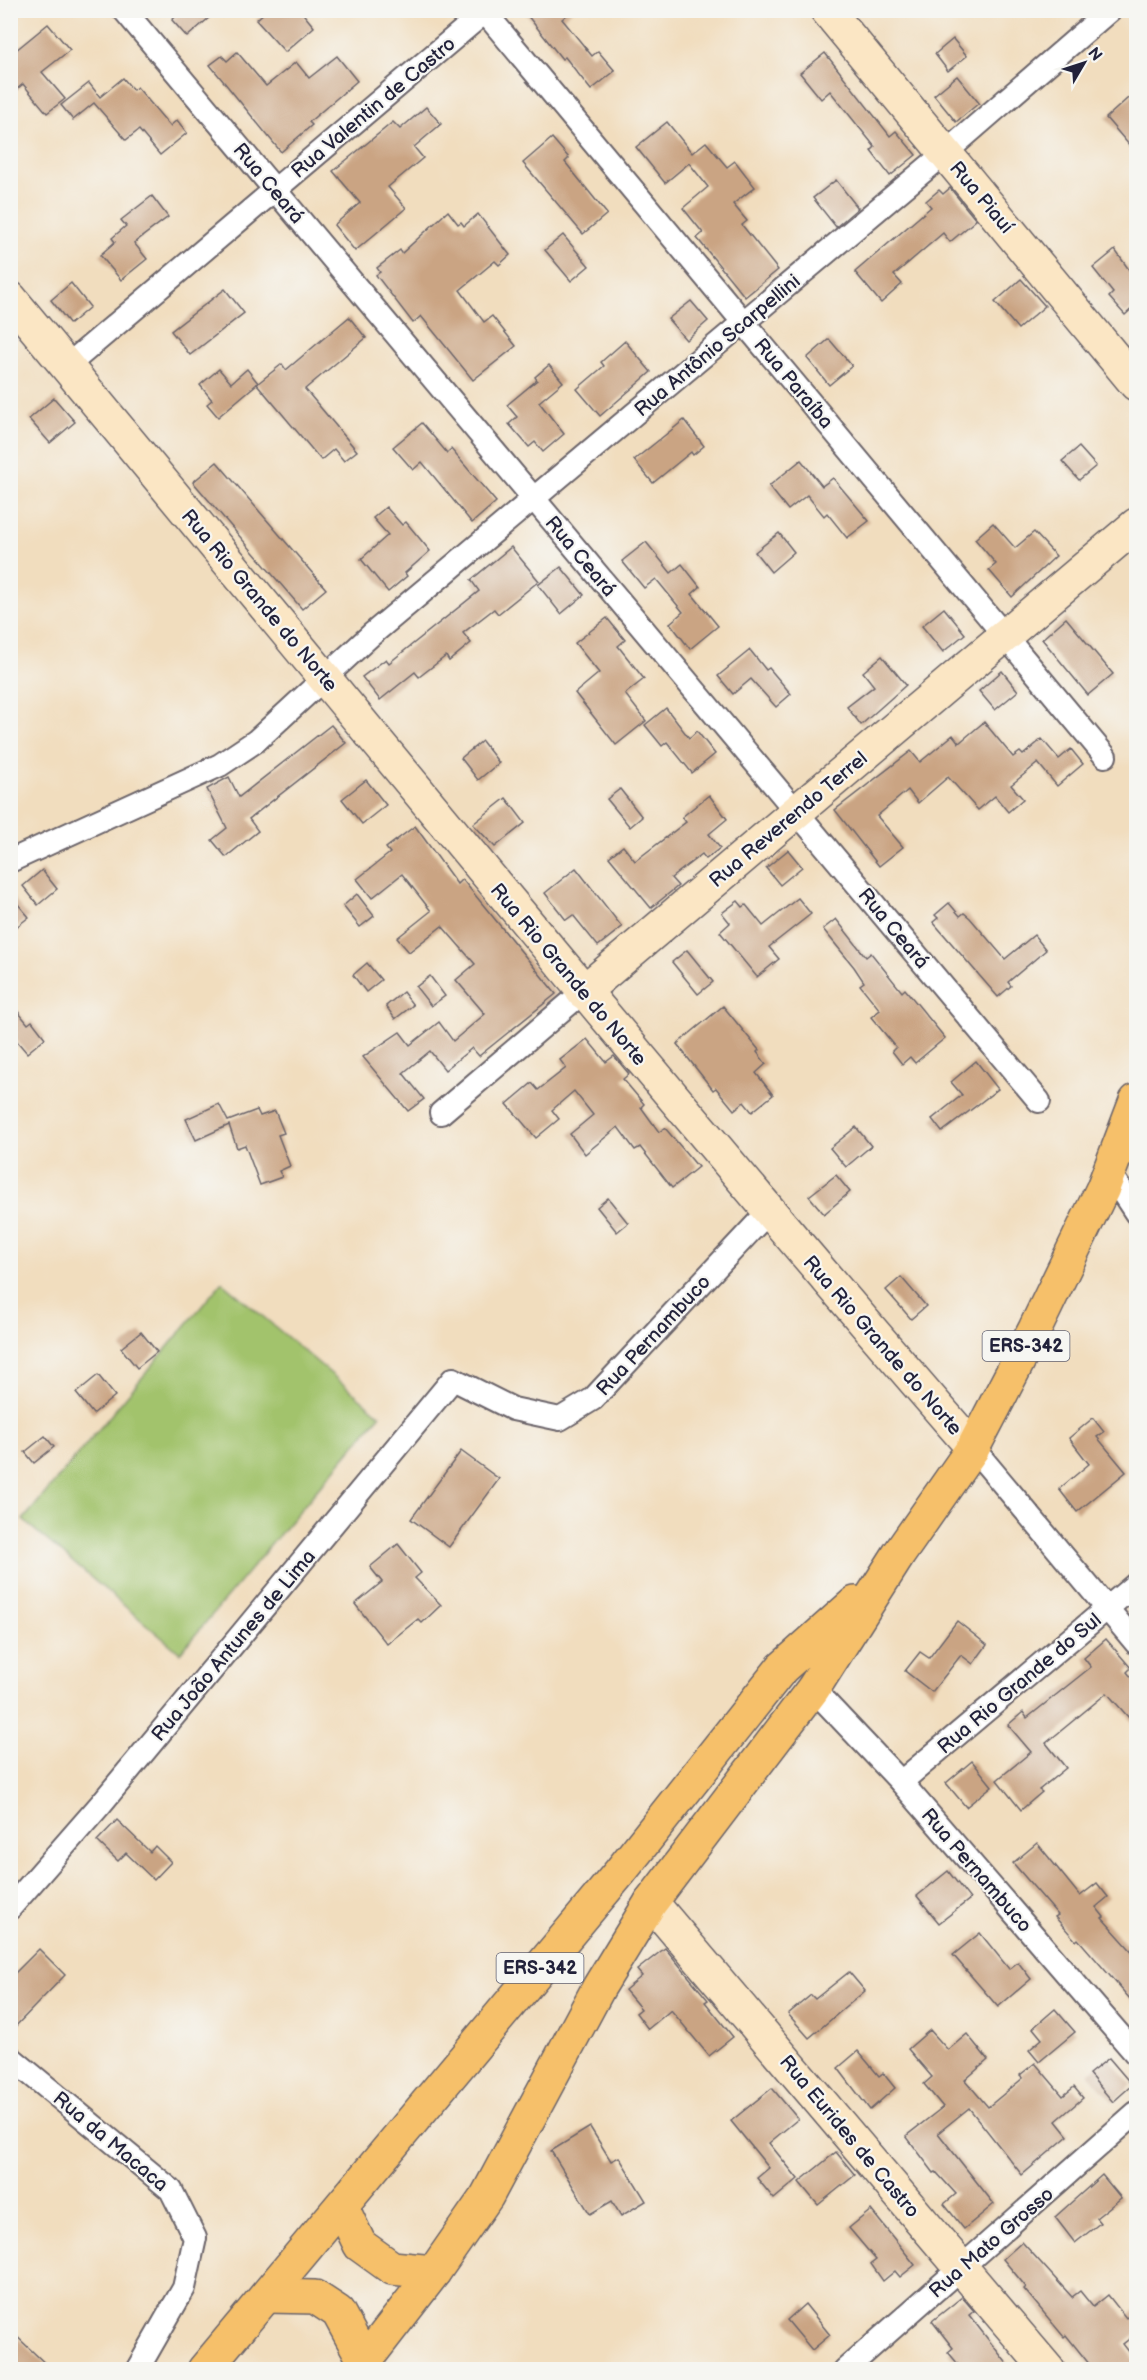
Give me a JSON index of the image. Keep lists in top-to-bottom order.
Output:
{
  "streets": {
    "main road": ["ERS-342"],
    "street": [
      "Rua Valentin de Castro",
      "Rua Ceará",
      "Rua Piauí",
      "Rua Antônio Scarpellini",
      "Rua Paraíba",
      "Rua Rio Grande do Norte",
      "Rua Reverendo Terrel",
      "Rua Pernambuco",
      "Rua João Antunes de Lima",
      "Rua Rio Grande do Sul",
      "Rua Eurides de Castro",
      "Rua da Macaca",
      "Rua Mato Grosso"
    ]
  },
  "crossings": [
    ["Rua Valentin de Castro", "Rua Ceará"],
    ["Rua Valentin de Castro", "Rua Paraíba"],
    ["Rua Valentin de Castro", "Rua Rio Grande do Norte"],
    ["Rua Ceará", "Rua Antônio Scarpellini"],
    ["Rua Ceará", "Rua Reverendo Terrel"],
    ["Rua Piauí", "Rua Antônio Scarpellini"],
    ["Rua Antônio Scarpellini", "Rua Paraíba"],
    ["Rua Antônio Scarpellini", "Rua Rio Grande do Norte"],
    ["Rua Paraíba", "Rua Reverendo Terrel"],
    ["Rua Rio Grande do Norte", "Rua Reverendo Terrel"],
    ["Rua Rio Grande do Norte", "Rua Pernambuco"],
    ["Rua Rio Grande do Norte", "ERS-342"],
    ["Rua Rio Grande do Norte", "Rua Rio Grande do Sul"],
    ["Rua Pernambuco", "ERS-342"],
    ["Rua Pernambuco", "Rua João Antunes de Lima"],
    ["Rua Pernambuco", "Rua Rio Grande do Sul"],
    ["ERS-342", "Rua Eurides de Castro"],
    ["Rua Eurides de Castro", "Rua Mato Grosso"]
  ],
  "north": "top right"
}
